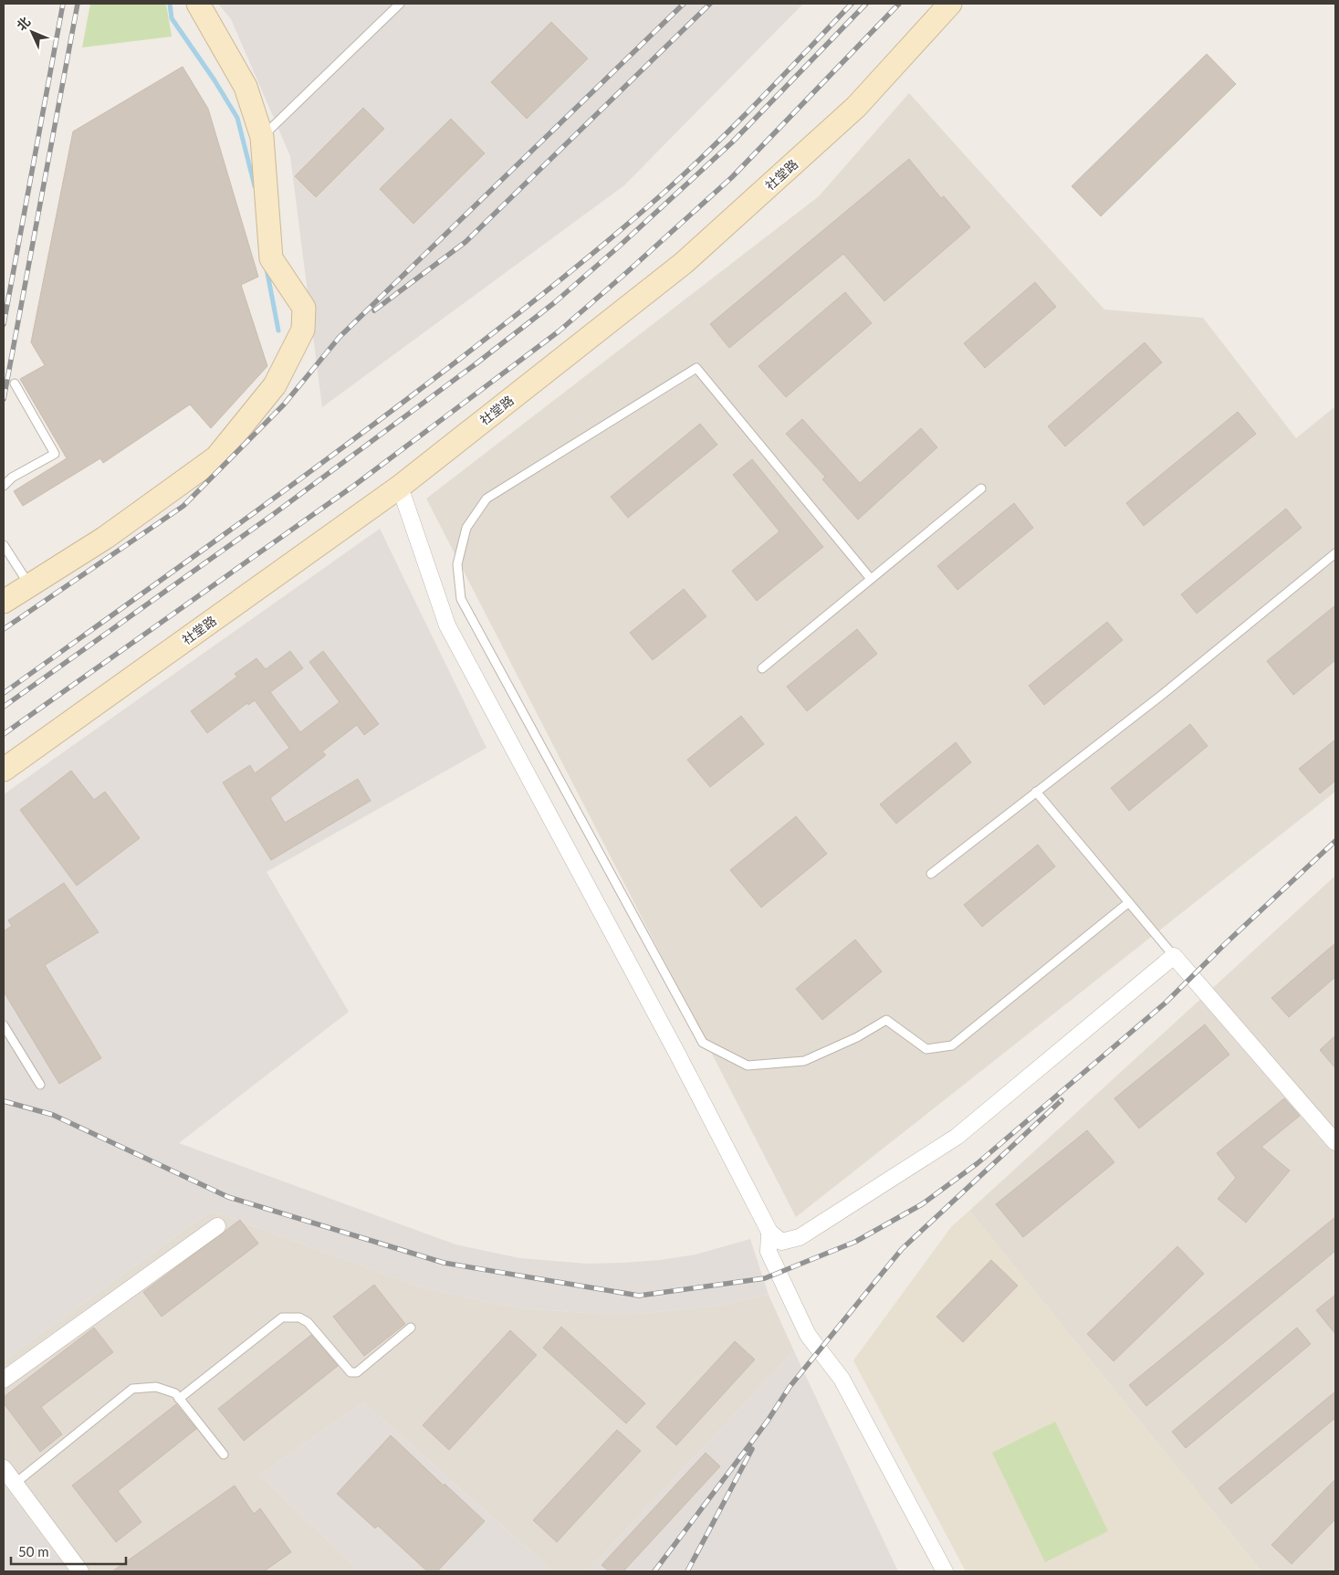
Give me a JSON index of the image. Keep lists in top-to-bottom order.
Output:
{
  "streets": {
    "street": ["社堂路"]
  },
  "scale_bar": "50 m",
  "north": "top left"
}
